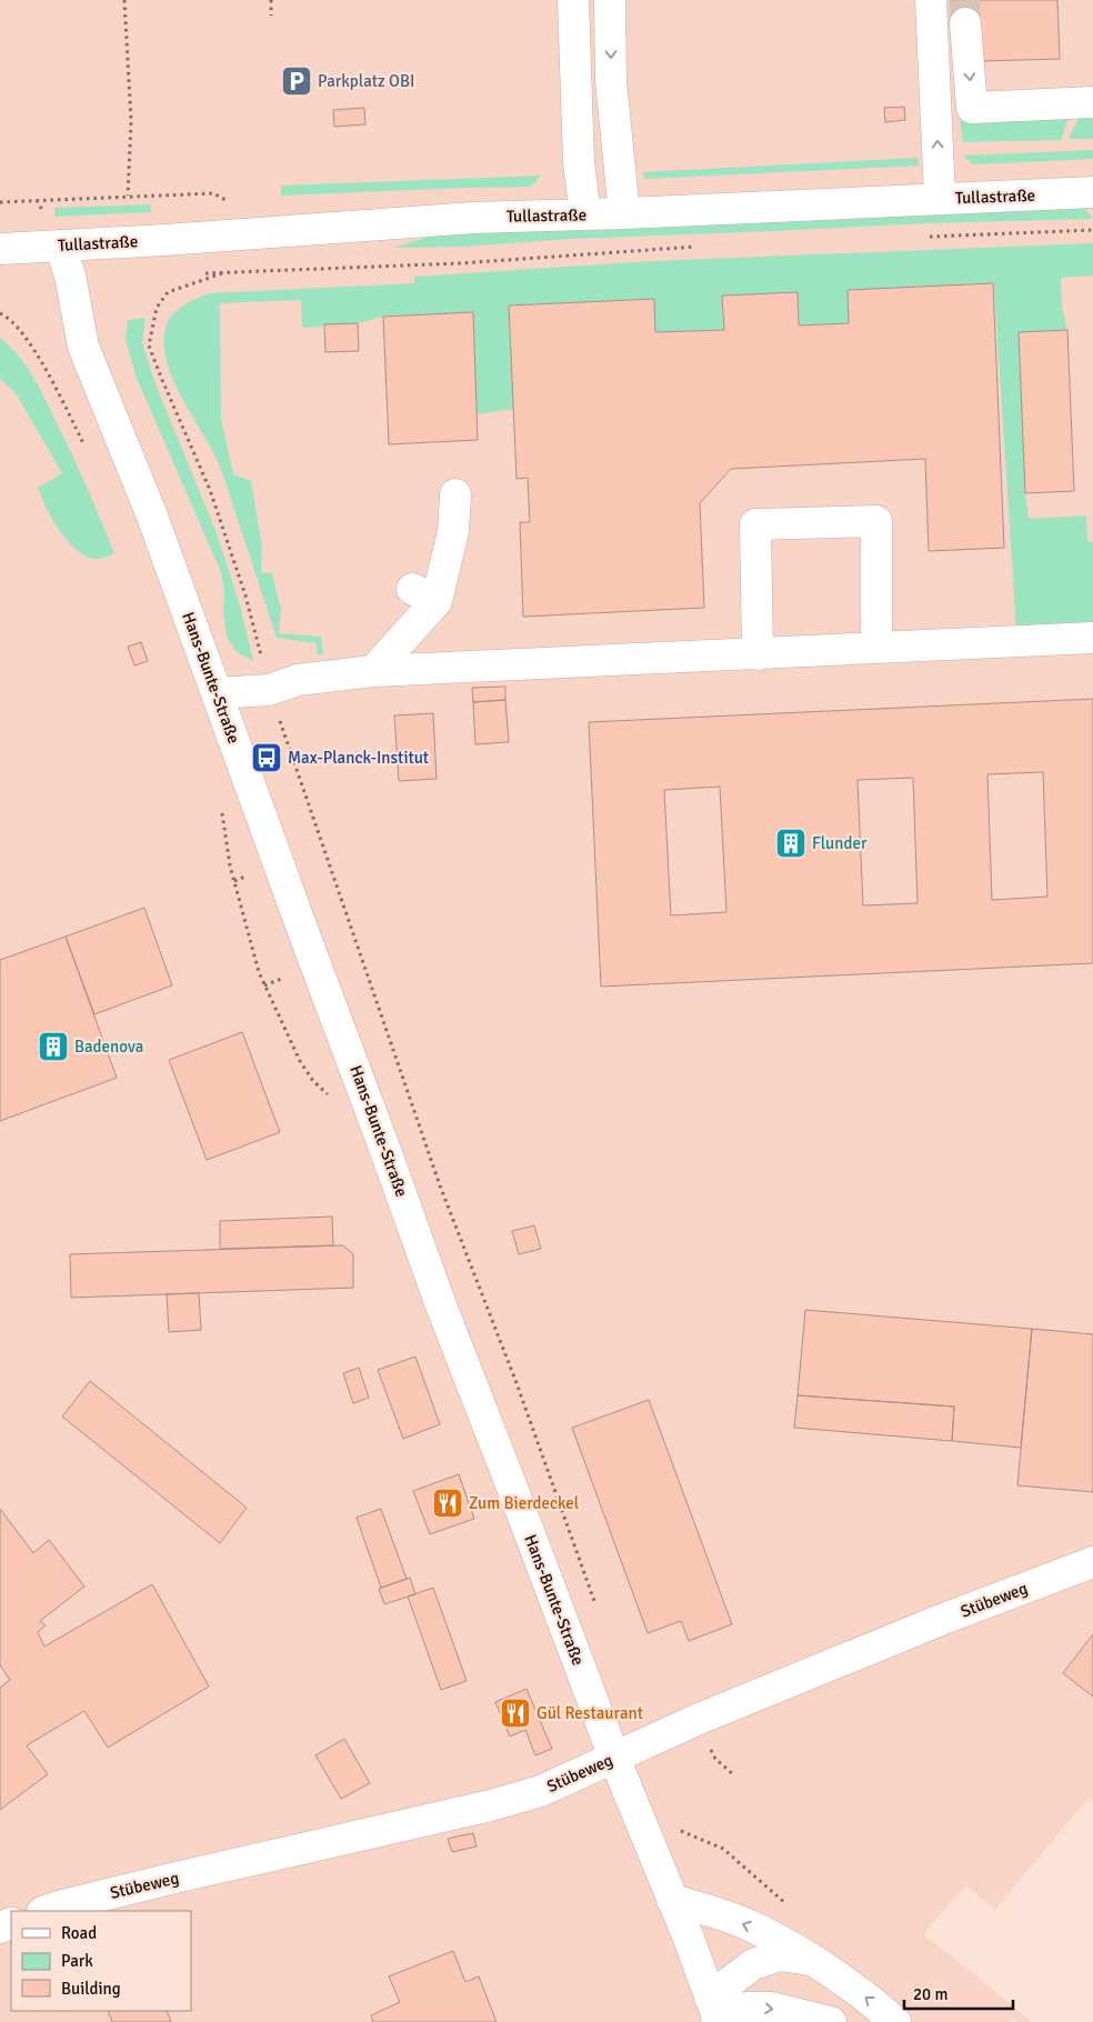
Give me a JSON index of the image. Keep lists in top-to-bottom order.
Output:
{
  "streets": {
    "street": ["Tullastraße", "Hans-Bunte-Straße", "Stübeweg"]
  },
  "crossings": [
    ["Tullastraße", "Hans-Bunte-Straße"],
    ["Hans-Bunte-Straße", "Stübeweg"]
  ],
  "places": {
    "parking": ["Parkplatz OBI"],
    "bus stop": ["Max-Planck-Institut"],
    "building": ["Flunder", "Badenova"],
    "restaurant": ["Zum Bierdeckel", "Gül Restaurant"]
  },
  "legend": ["Road", "Park", "Building"],
  "scale_bar": "20 m"
}
